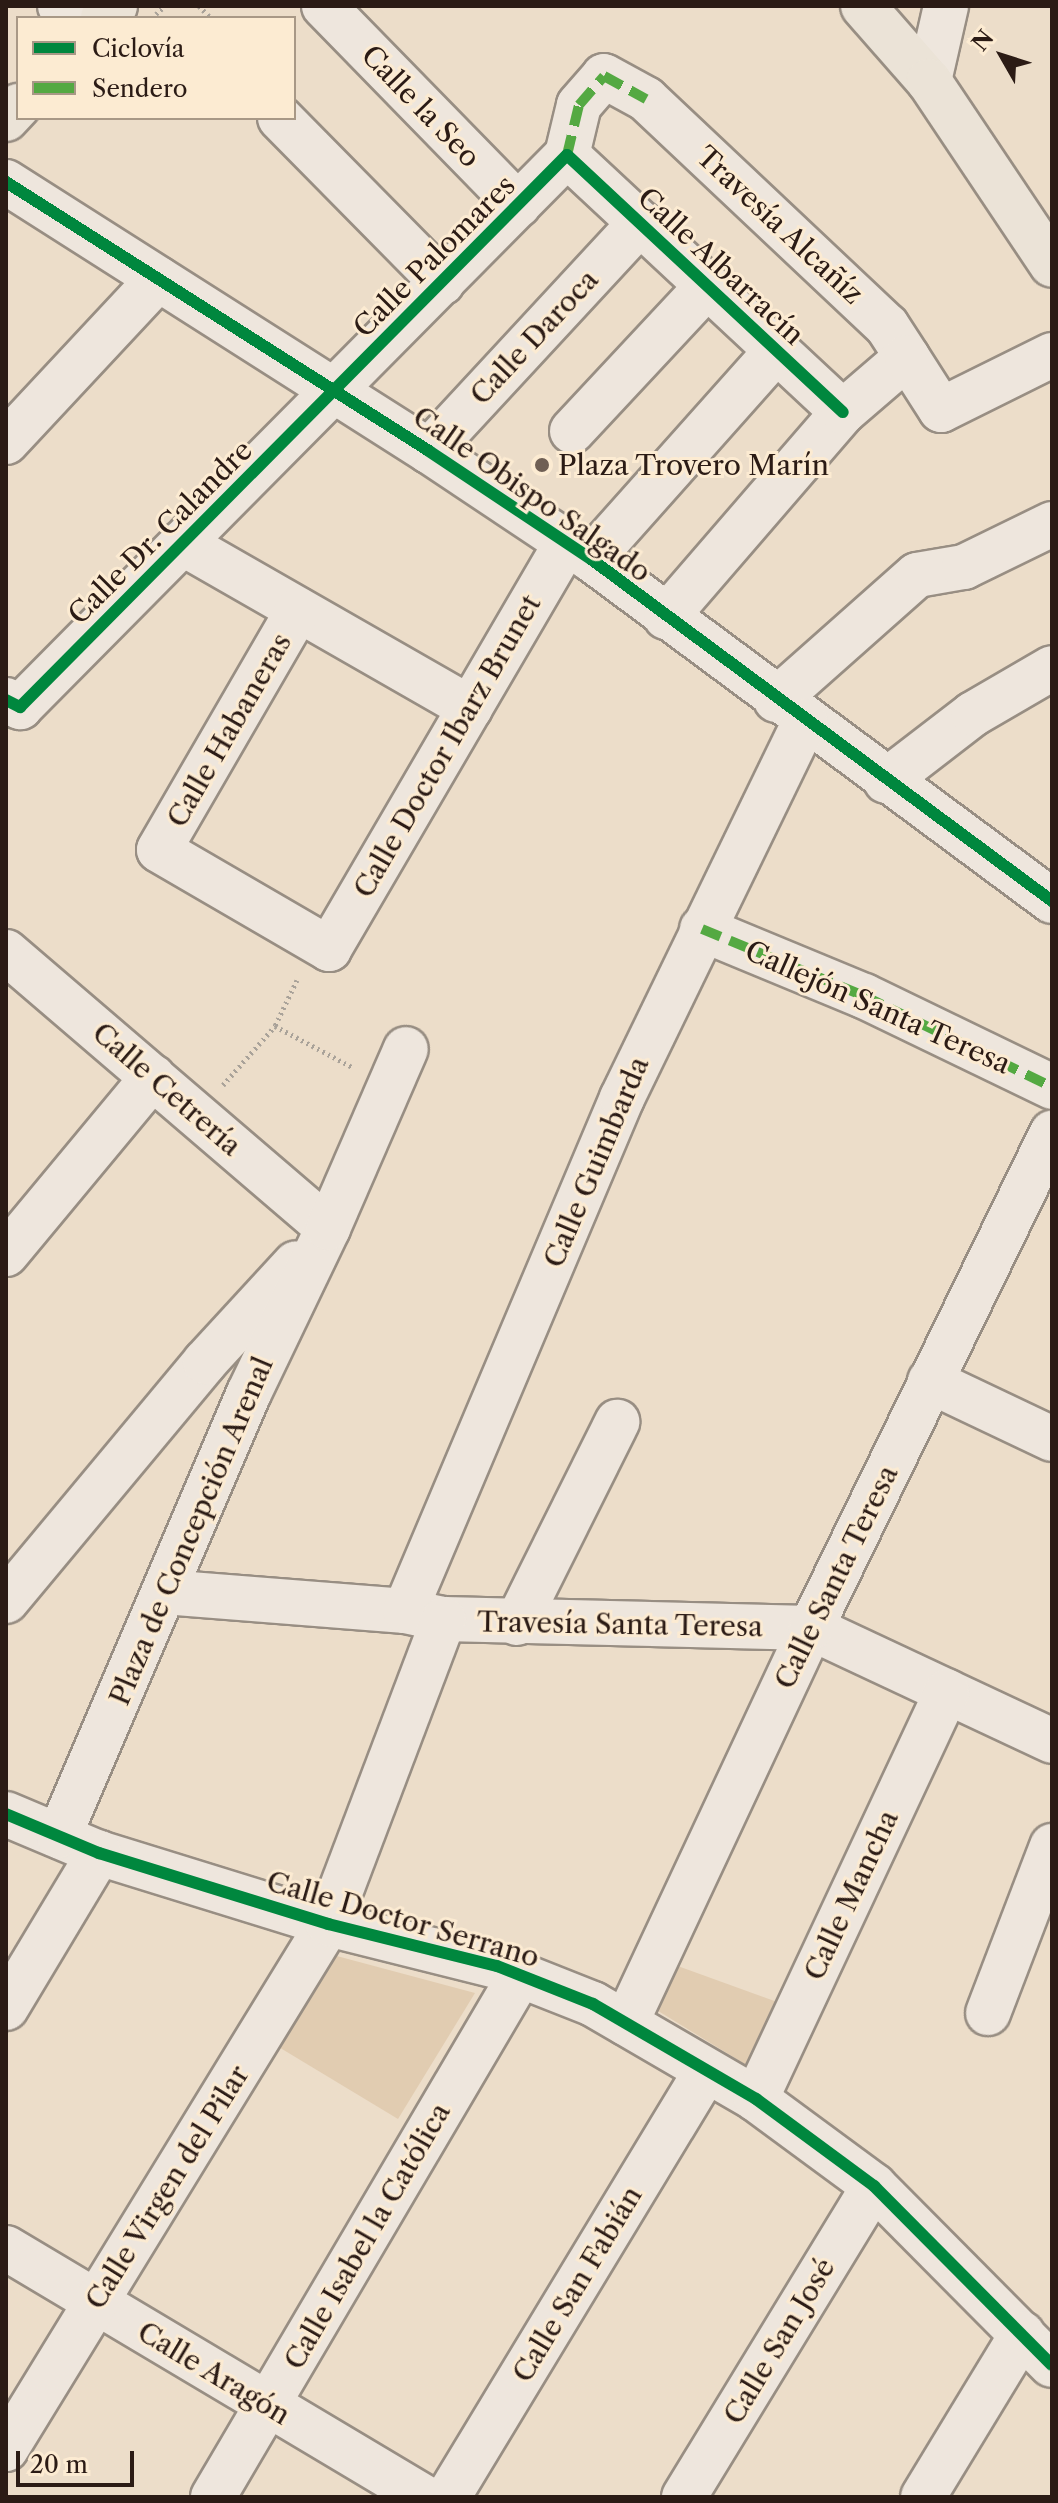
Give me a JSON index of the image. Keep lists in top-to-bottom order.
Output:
{
  "streets": {
    "street": [
      "Calle la Seo",
      "Travesía Alcañíz",
      "Calle Palomares",
      "Calle Albarracín",
      "Calle Daroca",
      "Calle Obispo Salgado",
      "Calle Dr. Calandre",
      "Calle Habaneras",
      "Calle Doctor Ibarz Brunet",
      "Callejón Santa Teresa",
      "Calle Cetrería",
      "Calle Guimbarda",
      "Plaza de Concepción Arenal",
      "Calle Santa Teresa",
      "Travesía Santa Teresa",
      "Calle Mancha",
      "Calle Doctor Serrano",
      "Calle Virgen del Pilar",
      "Calle Isabel la Católica",
      "Calle San Fabián",
      "Calle San José",
      "Calle Aragón"
    ]
  },
  "crossings": [
    ["Calle la Seo", "Calle Palomares"],
    ["Travesía Alcañíz", "Calle Palomares"],
    ["Travesía Alcañíz", "Calle Albarracín"],
    ["Calle Palomares", "Calle Albarracín"],
    ["Calle Palomares", "Calle Obispo Salgado"],
    ["Calle Palomares", "Calle Dr. Calandre"],
    ["Calle Albarracín", "Calle Daroca"],
    ["Calle Albarracín", "Calle Doctor Ibarz Brunet"],
    ["Calle Daroca", "Calle Obispo Salgado"],
    ["Calle Obispo Salgado", "Calle Dr. Calandre"],
    ["Calle Obispo Salgado", "Calle Doctor Ibarz Brunet"],
    ["Calle Obispo Salgado", "Calle Guimbarda"],
    ["Calle Habaneras", "Calle Doctor Ibarz Brunet"],
    ["Callejón Santa Teresa", "Calle Guimbarda"],
    ["Calle Cetrería", "Plaza de Concepción Arenal"],
    ["Calle Guimbarda", "Travesía Santa Teresa"],
    ["Calle Guimbarda", "Calle Doctor Serrano"],
    ["Calle Guimbarda", "Calle Virgen del Pilar"],
    ["Plaza de Concepción Arenal", "Travesía Santa Teresa"],
    ["Plaza de Concepción Arenal", "Calle Doctor Serrano"],
    ["Calle Santa Teresa", "Travesía Santa Teresa"],
    ["Calle Santa Teresa", "Calle Doctor Serrano"],
    ["Travesía Santa Teresa", "Calle Mancha"],
    ["Calle Mancha", "Calle Doctor Serrano"],
    ["Calle Doctor Serrano", "Calle Virgen del Pilar"],
    ["Calle Doctor Serrano", "Calle Isabel la Católica"],
    ["Calle Doctor Serrano", "Calle San Fabián"],
    ["Calle Doctor Serrano", "Calle San José"],
    ["Calle Virgen del Pilar", "Calle Aragón"],
    ["Calle Isabel la Católica", "Calle Aragón"]
  ],
  "places": ["Plaza Trovero Marín"],
  "legend": ["Ciclovía", "Sendero"],
  "scale_bar": "20 m",
  "north": "top left"
}
